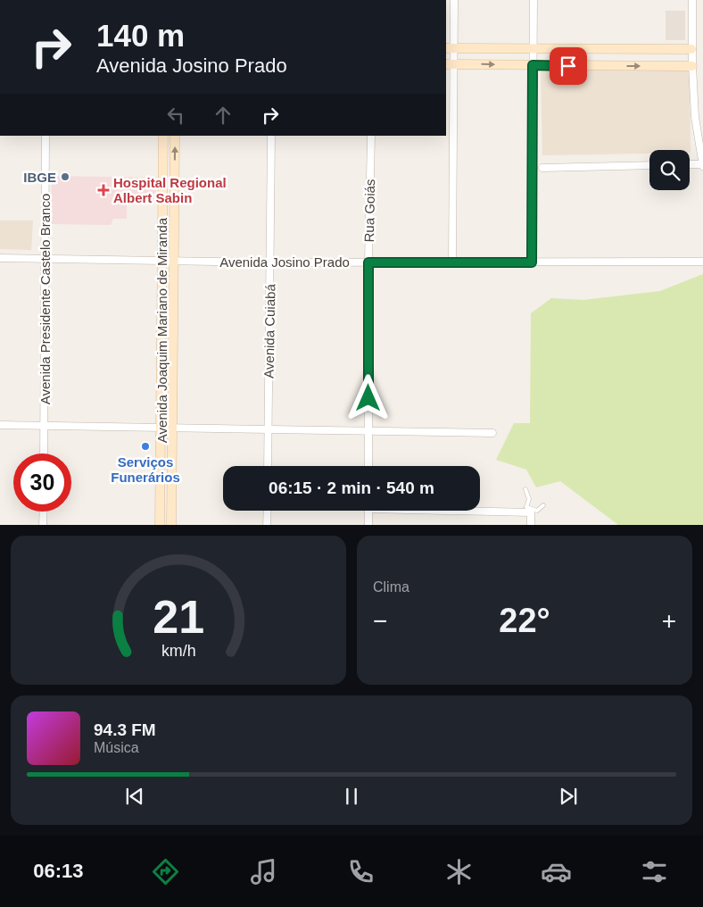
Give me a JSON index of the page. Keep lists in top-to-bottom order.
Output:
{
  "streets": {
    "street": [
      "Rua Goiás",
      "Avenida Josino Prado",
      "Avenida Presidente Castelo Branco",
      "Avenida Joaquim Mariano de Miranda",
      "Avenida Cuiabá"
    ]
  },
  "crossings": [
    ["Rua Goiás", "Avenida Josino Prado"],
    ["Avenida Josino Prado", "Avenida Presidente Castelo Branco"],
    ["Avenida Josino Prado", "Avenida Joaquim Mariano de Miranda"],
    ["Avenida Josino Prado", "Avenida Cuiabá"]
  ],
  "places": {
    "other": ["IBGE", "Serviços Funerários"],
    "health": ["Hospital Regional Albert Sabin"]
  },
  "page": {
    "turn": ["140 m", "Avenida Josino Prado"],
    "limit": "30",
    "trip": "06:15 · 2 min · 540 m",
    "tile": "Clima",
    "heat": ["−", "22°", "+"],
    "song": ["94.3 FM", "Música"],
    "tabs": "06:13",
    "gauge": ["21", "km/h"]
  }
}
